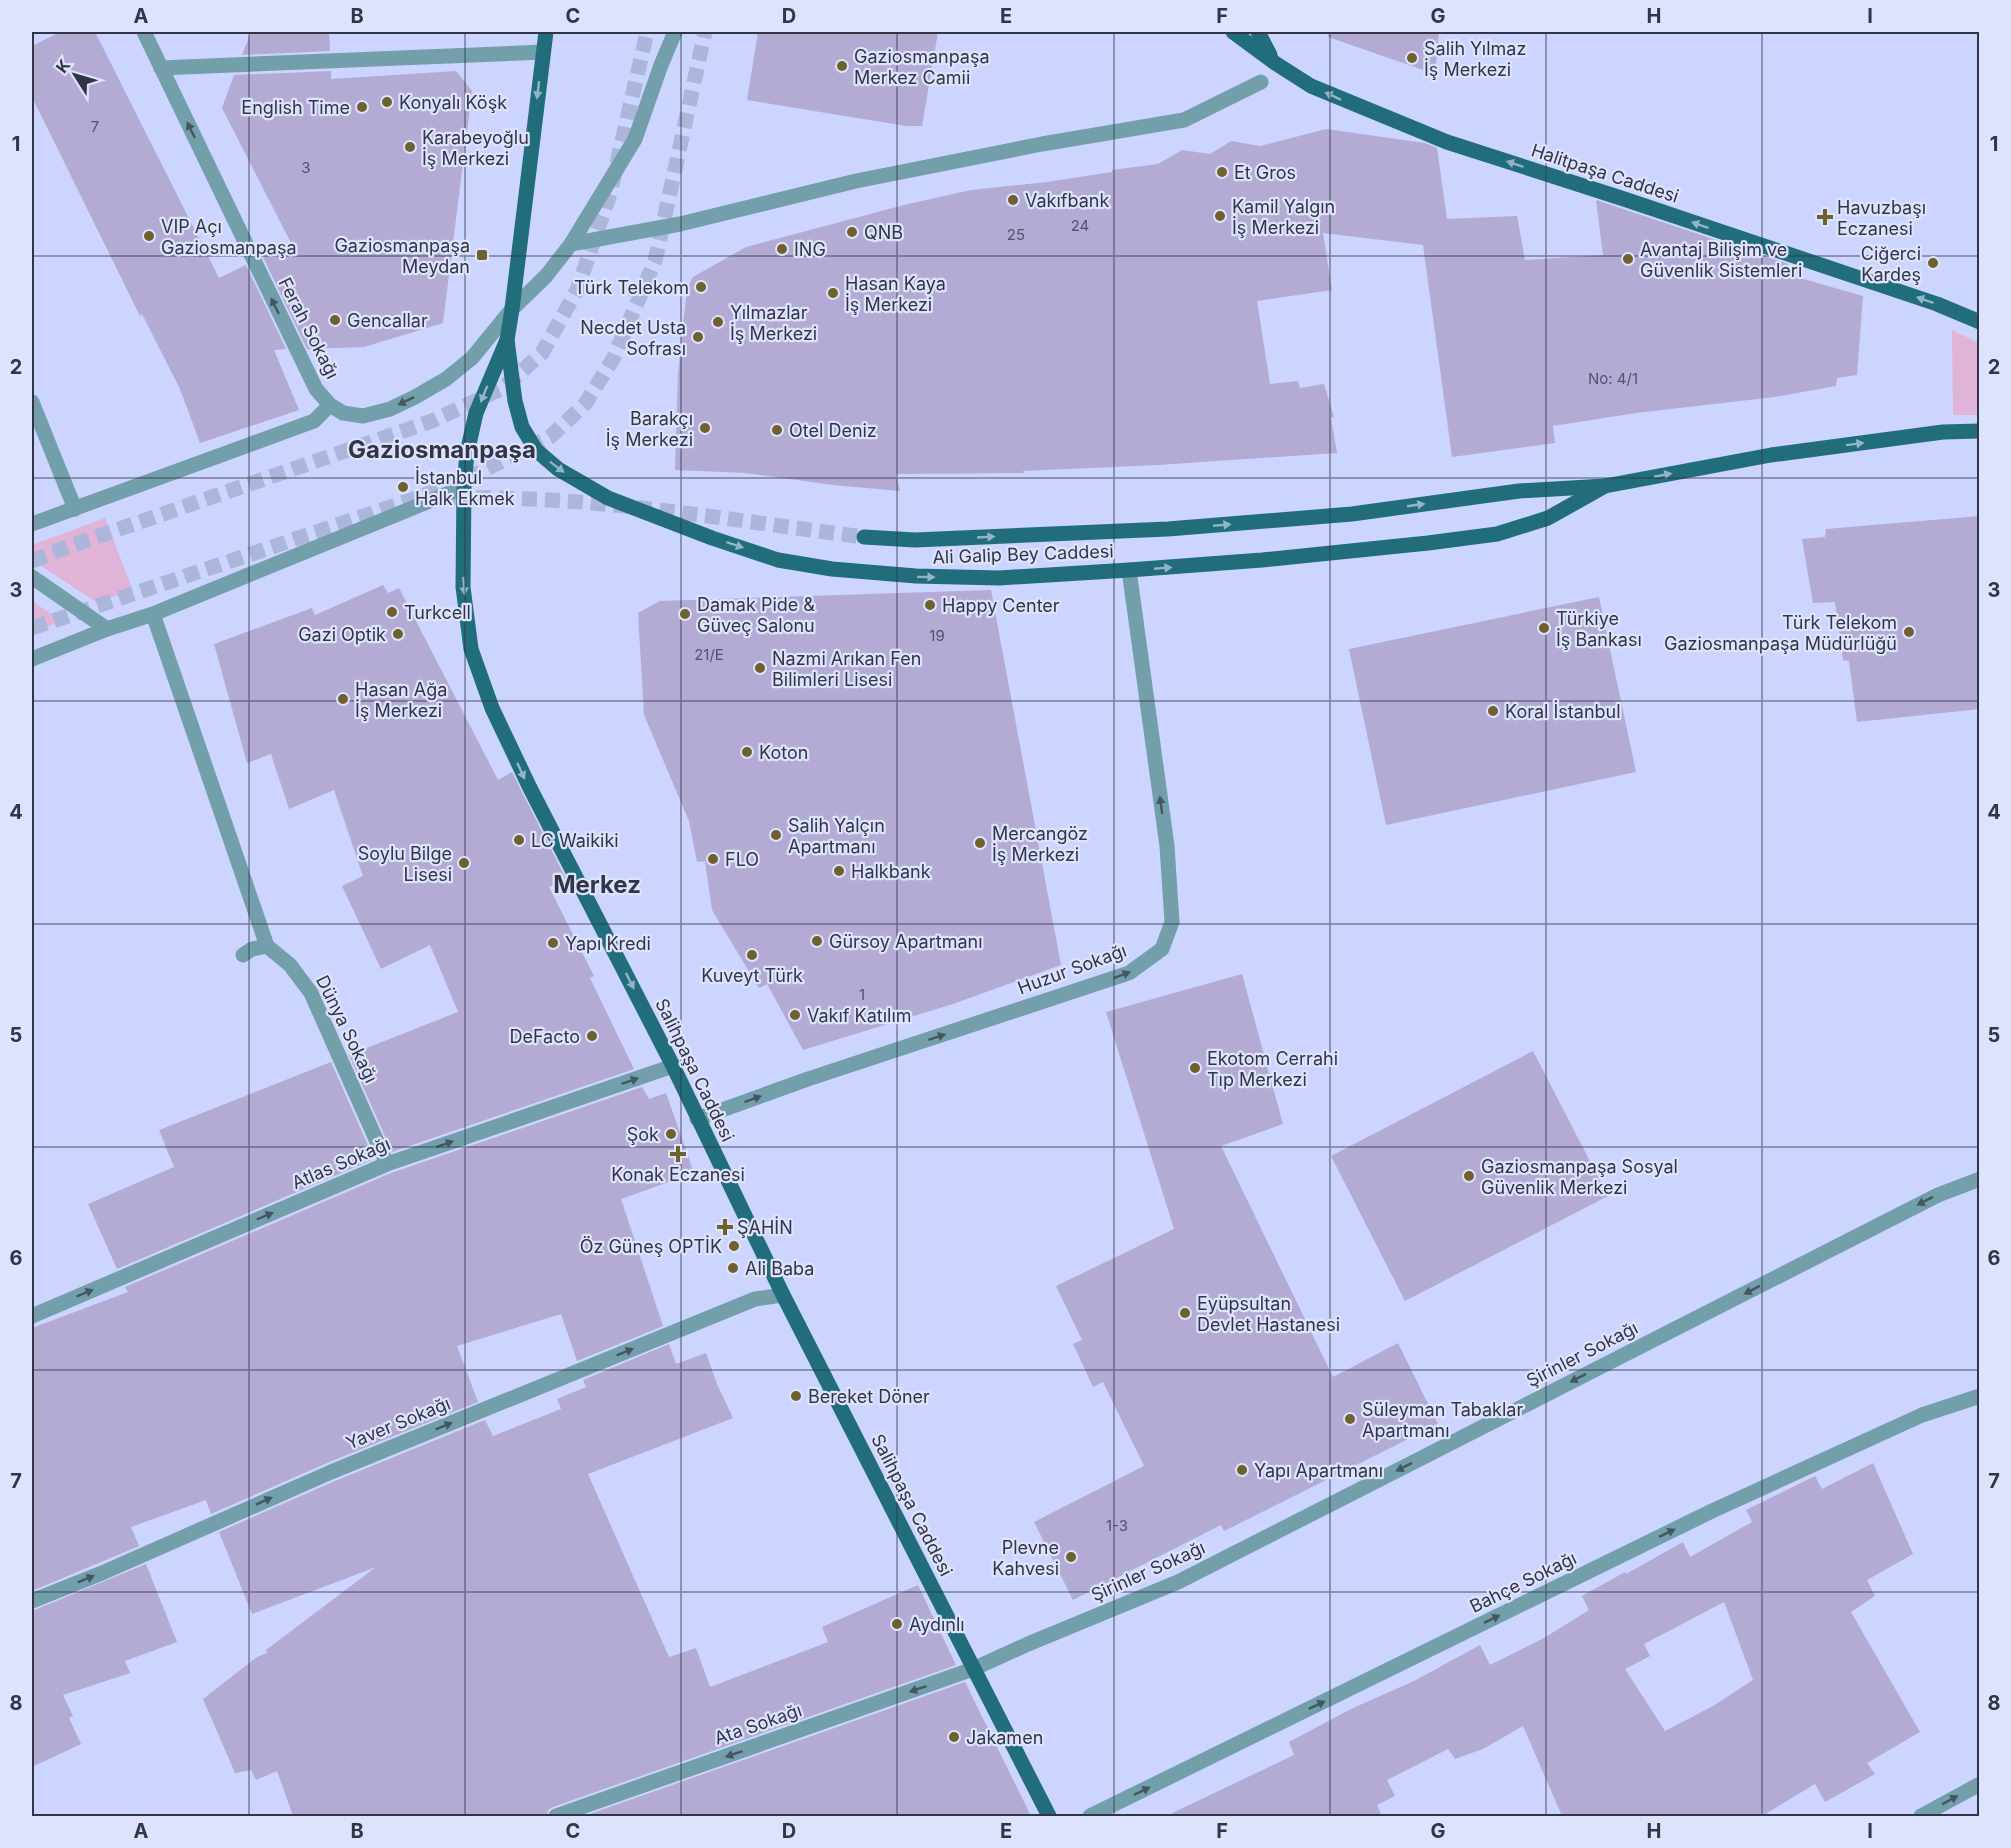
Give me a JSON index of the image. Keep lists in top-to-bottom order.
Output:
{
  "streets": {
    "main road": ["Halitpaşa Caddesi", "Ali Galip Bey Caddesi", "Salihpaşa Caddesi"],
    "street": [
      "Ferah Sokağı",
      "Huzur Sokağı",
      "Dünya Sokağı",
      "Atlas Sokağı",
      "Şirinler Sokağı",
      "Yaver Sokağı",
      "Bahçe Sokağı",
      "Ata Sokağı"
    ]
  },
  "crossings": [
    ["Ferah Sokağı", "Salihpaşa Caddesi"],
    ["Ali Galip Bey Caddesi", "Huzur Sokağı"],
    ["Ali Galip Bey Caddesi", "Salihpaşa Caddesi"],
    ["Huzur Sokağı", "Salihpaşa Caddesi"],
    ["Dünya Sokağı", "Atlas Sokağı"],
    ["Salihpaşa Caddesi", "Atlas Sokağı"],
    ["Salihpaşa Caddesi", "Şirinler Sokağı"],
    ["Salihpaşa Caddesi", "Yaver Sokağı"],
    ["Salihpaşa Caddesi", "Ata Sokağı"],
    ["Şirinler Sokağı", "Ata Sokağı"]
  ],
  "one_way": [
    "Halitpaşa Caddesi",
    "Salihpaşa Caddesi",
    "Atlas Sokağı",
    "Şirinler Sokağı",
    "Yaver Sokağı",
    "Bahçe Sokağı",
    "Ata Sokağı"
  ],
  "districts": ["Gaziosmanpaşa", "Merkez"],
  "places": {
    "other": [
      "Salih Yılmaz İş Merkezi",
      "Gaziosmanpaşa Merkez Camii",
      "Konyalı Köşk",
      "English Time",
      "Karabeyoğlu İş Merkezi",
      "Et Gros",
      "Vakıfbank",
      "Kamil Yalgın İş Merkezi",
      "QNB",
      "VIP Açı Gaziosmanpaşa",
      "ING",
      "Avantaj Bilişim ve Güvenlik Sistemleri",
      "Ciğerci Kardeş",
      "Türk Telekom",
      "Hasan Kaya İş Merkezi",
      "Gencallar",
      "Yılmazlar İş Merkezi",
      "Necdet Usta Sofrası",
      "Barakçı İş Merkezi",
      "Otel Deniz",
      "İstanbul Halk Ekmek",
      "Happy Center",
      "Turkcell",
      "Damak Pide & Güveç Salonu",
      "Türkiye İş Bankası",
      "Türk Telekom Gaziosmanpaşa Müdürlüğü",
      "Gazi Optik",
      "Nazmi Arıkan Fen Bilimleri Lisesi",
      "Hasan Ağa İş Merkezi",
      "Koral İstanbul",
      "Koton",
      "Salih Yalçın Apartmanı",
      "LC Waikiki",
      "Mercangöz İş Merkezi",
      "FLO",
      "Soylu Bilge Lisesi",
      "Halkbank",
      "Gürsoy Apartmanı",
      "Yapı Kredi",
      "Kuveyt Türk",
      "Vakıf Katılım",
      "DeFacto",
      "Ekotom Cerrahi Tıp Merkezi",
      "Şok",
      "Gaziosmanpaşa Sosyal Güvenlik Merkezi",
      "Öz Güneş OPTİK",
      "Ali Baba",
      "Eyüpsultan Devlet Hastanesi",
      "Bereket Döner",
      "Süleyman Tabaklar Apartmanı",
      "Yapı Apartmanı",
      "Plevne Kahvesi",
      "Aydınlı",
      "Jakamen"
    ],
    "health": ["Havuzbaşı Eczanesi", "Konak Eczanesi", "ŞAHİN"],
    "transit": ["Gaziosmanpaşa Meydan"]
  },
  "house_numbers": [
    "7",
    "3",
    "24",
    "25",
    "No: 4/1",
    "19",
    "21/E",
    "1",
    "1-3"
  ],
  "north": "top left",
  "grid": {
    "columns": [
      "A",
      "B",
      "C",
      "D",
      "E",
      "F",
      "G",
      "H",
      "I"
    ],
    "rows": [
      "1",
      "2",
      "3",
      "4",
      "5",
      "6",
      "7",
      "8"
    ]
  }
}
